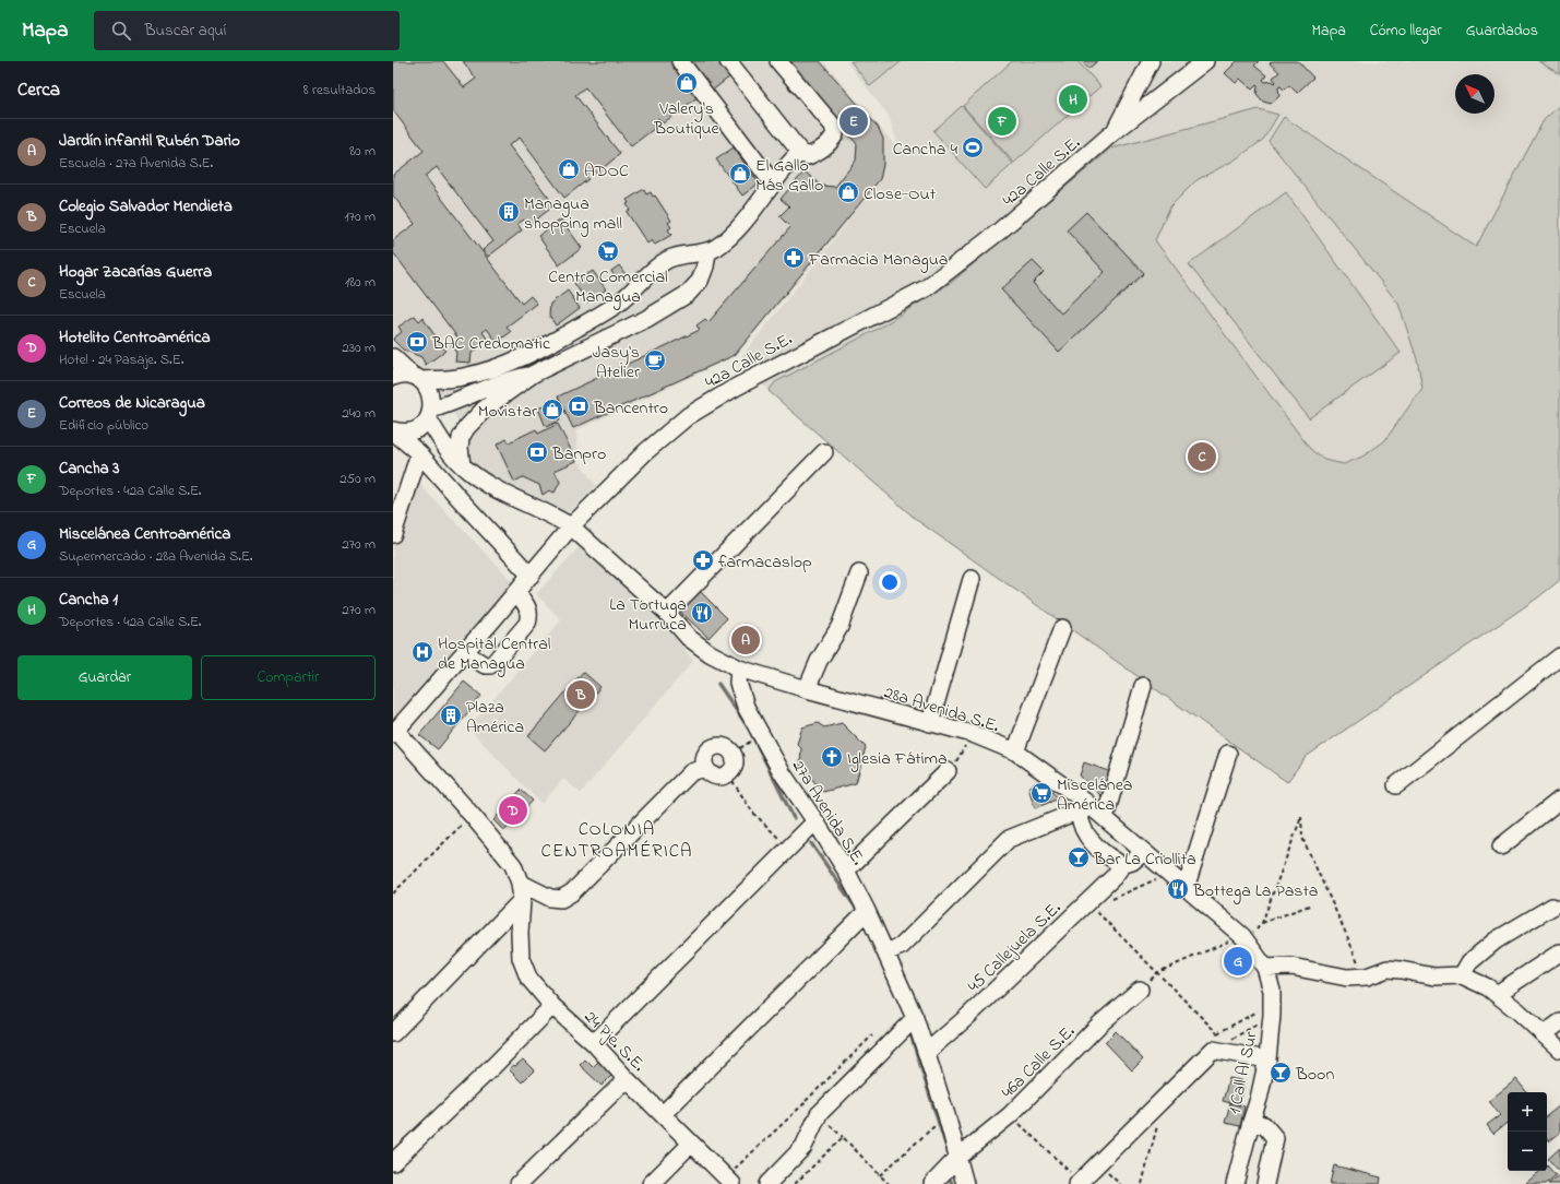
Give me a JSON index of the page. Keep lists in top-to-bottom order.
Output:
{
  "streets": {
    "street": [
      "42a Calle S.E.",
      "28a Avenida S.E.",
      "27a Avenida S.E.",
      "45 Callejuela S.E.",
      "24 Pje. S.E.",
      "46a Calle S.E.",
      "1 Call Al Sur"
    ]
  },
  "crossings": [
    ["42a Calle S.E.", "24 Pje. S.E."],
    ["28a Avenida S.E.", "27a Avenida S.E."],
    ["28a Avenida S.E.", "1 Call Al Sur"],
    ["27a Avenida S.E.", "45 Callejuela S.E."],
    ["27a Avenida S.E.", "46a Calle S.E."]
  ],
  "districts": ["COLONIA CENTROAMÉRICA"],
  "places": {
    "shop": [
      "Valery's Boutique",
      "ADOC",
      "El Gallo Más Gallo",
      "Close-Out",
      "Movistar"
    ],
    "sports": ["Cancha 4"],
    "building": ["Managua shopping mall", "Plaza América"],
    "supermarket": ["Centro Comercial Managua", "Miscelánea América"],
    "pharmacy": ["Farmacia Managua", "farmacaslop"],
    "bank": ["BAC Credomatic", "Bancentro", "Banpro"],
    "cafe": ["Jasy's Atelier"],
    "restaurant": ["La Tortuga Murruca", "Bottega La Pasta"],
    "hospital": ["Hospital Central de Managua"],
    "church": ["Iglesia Fátima"],
    "bar": ["Bar La Criollita", "Boon"]
  },
  "north": "top left",
  "page": {
    "header": "Mapa",
    "search": "Buscar aquí",
    "nav": ["Mapa", "Cómo llegar", "Guardados"],
    "heading": ["Cerca", "8 resultados"],
    "pins": [
      "H",
      "E",
      "F",
      "C",
      "A",
      "B",
      "D",
      "G"
    ],
    "list": [
      {
        "mark": "A",
        "name": "Jardín infantil Rubén Dario",
        "note": "Escuela · 27a Avenida S.E.",
        "value": "80 m"
      },
      {
        "mark": "B",
        "name": "Colegio Salvador Mendieta",
        "note": "Escuela",
        "value": "170 m"
      },
      {
        "mark": "C",
        "name": "Hogar Zacarías Guerra",
        "note": "Escuela",
        "value": "180 m"
      },
      {
        "mark": "D",
        "name": "Hotelito Centroamérica",
        "note": "Hotel · 24 Pasaje. S.E.",
        "value": "230 m"
      },
      {
        "mark": "E",
        "name": "Correos de Nicaragua",
        "note": "Edificio público",
        "value": "240 m"
      },
      {
        "mark": "F",
        "name": "Cancha 3",
        "note": "Deportes · 42a Calle S.E.",
        "value": "250 m"
      },
      {
        "mark": "G",
        "name": "Miscelánea Centroamérica",
        "note": "Supermercado · 28a Avenida S.E.",
        "value": "270 m"
      },
      {
        "mark": "H",
        "name": "Cancha 1",
        "note": "Deportes · 42a Calle S.E.",
        "value": "270 m"
      }
    ],
    "buttons": ["Guardar", "Compartir"],
    "map_buttons": ["+", "−"]
  }
}
